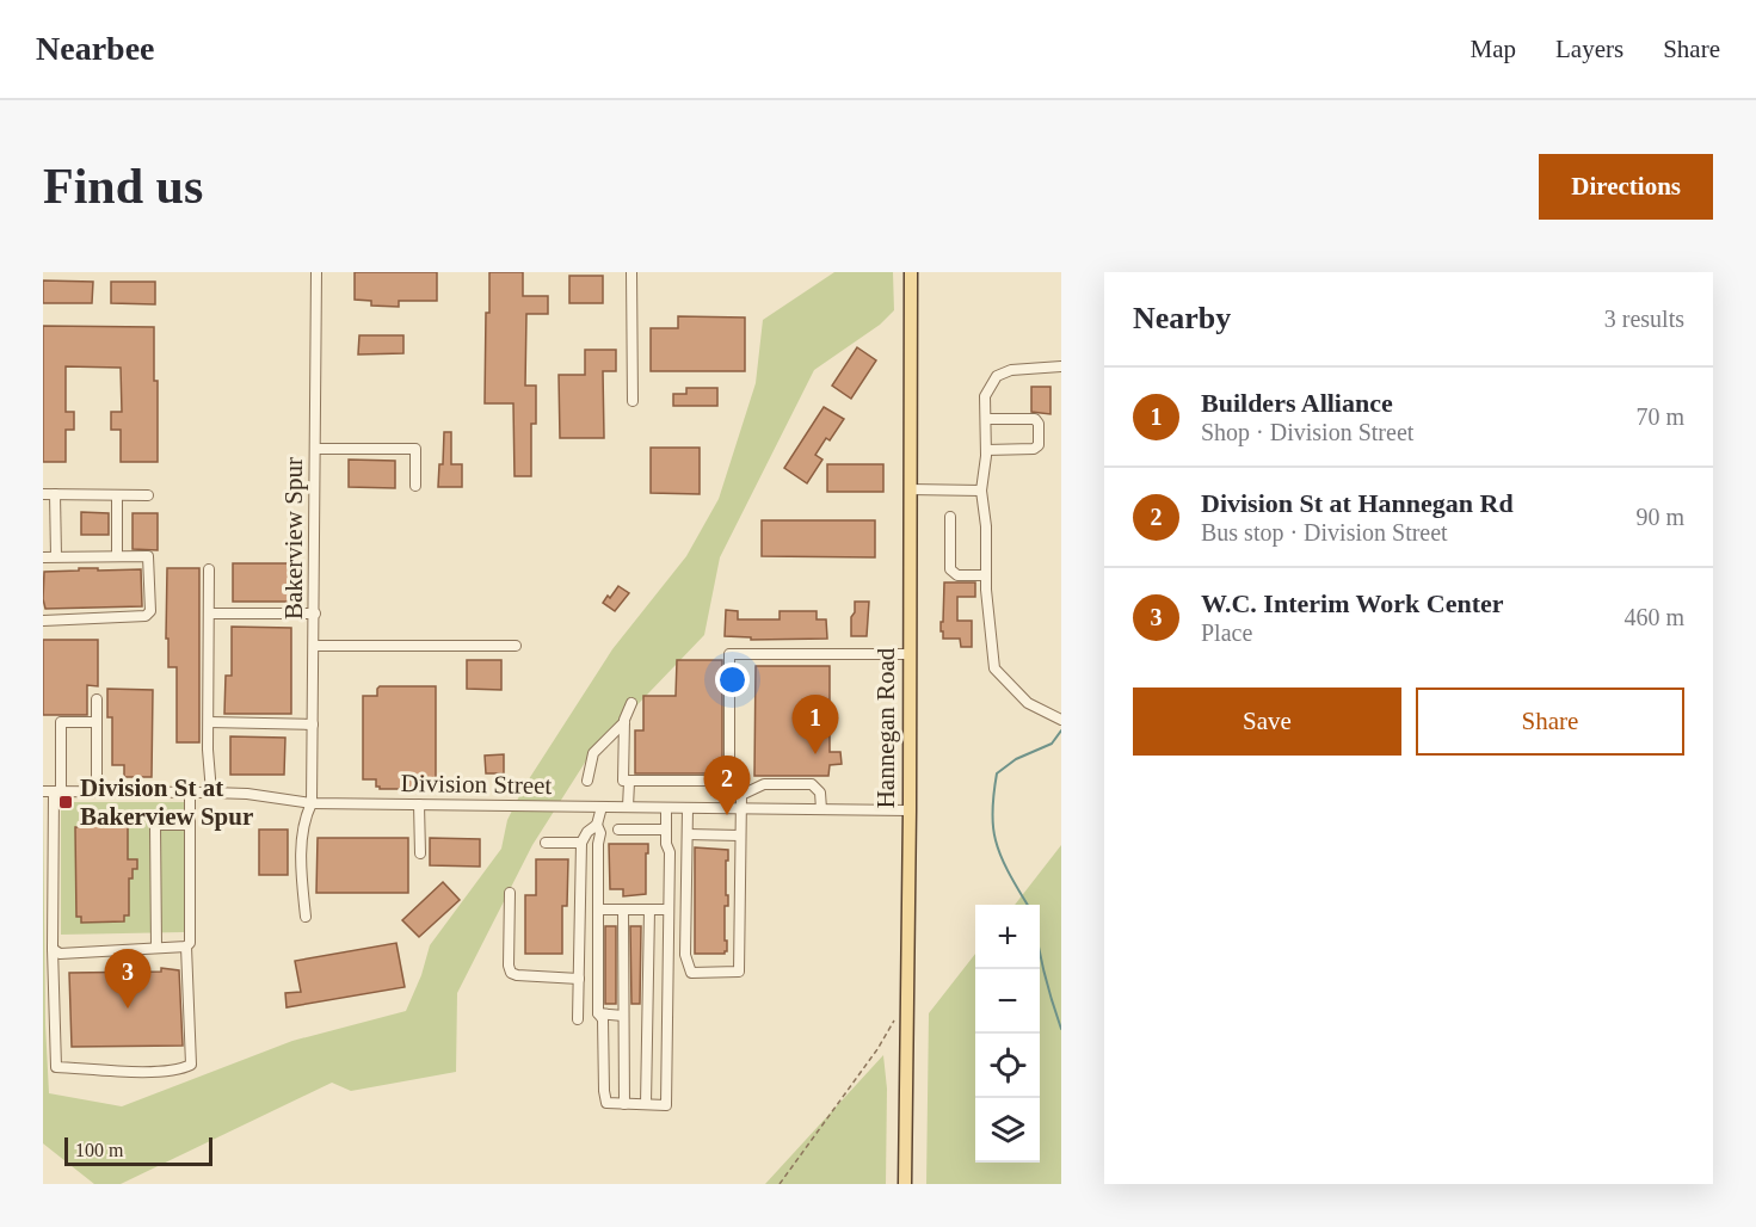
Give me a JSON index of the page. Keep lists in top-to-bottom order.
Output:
{
  "streets": {
    "main road": ["Hannegan Road"],
    "street": ["Bakerview Spur", "Division Street"]
  },
  "crossings": [
    ["Bakerview Spur", "Division Street"],
    ["Hannegan Road", "Division Street"]
  ],
  "places": {
    "transit": ["Division St at Bakerview Spur"]
  },
  "scale_bar": "100 m",
  "page": {
    "header": "Nearbee",
    "nav": ["Map", "Layers", "Share"],
    "buttons": [
      "Directions",
      ["Save", "Share"]
    ],
    "title": "Find us",
    "heading": ["Nearby", "3 results"],
    "list": [
      {
        "mark": "1",
        "name": "Builders Alliance",
        "note": "Shop · Division Street",
        "value": "70 m"
      },
      {
        "mark": "2",
        "name": "Division St at Hannegan Rd",
        "note": "Bus stop · Division Street",
        "value": "90 m"
      },
      {
        "mark": "3",
        "name": "W.C. Interim Work Center",
        "note": "Place",
        "value": "460 m"
      }
    ],
    "pins": ["1", "2", "3"],
    "map_buttons": ["+", "−"],
    "scale": "100 m"
  }
}
